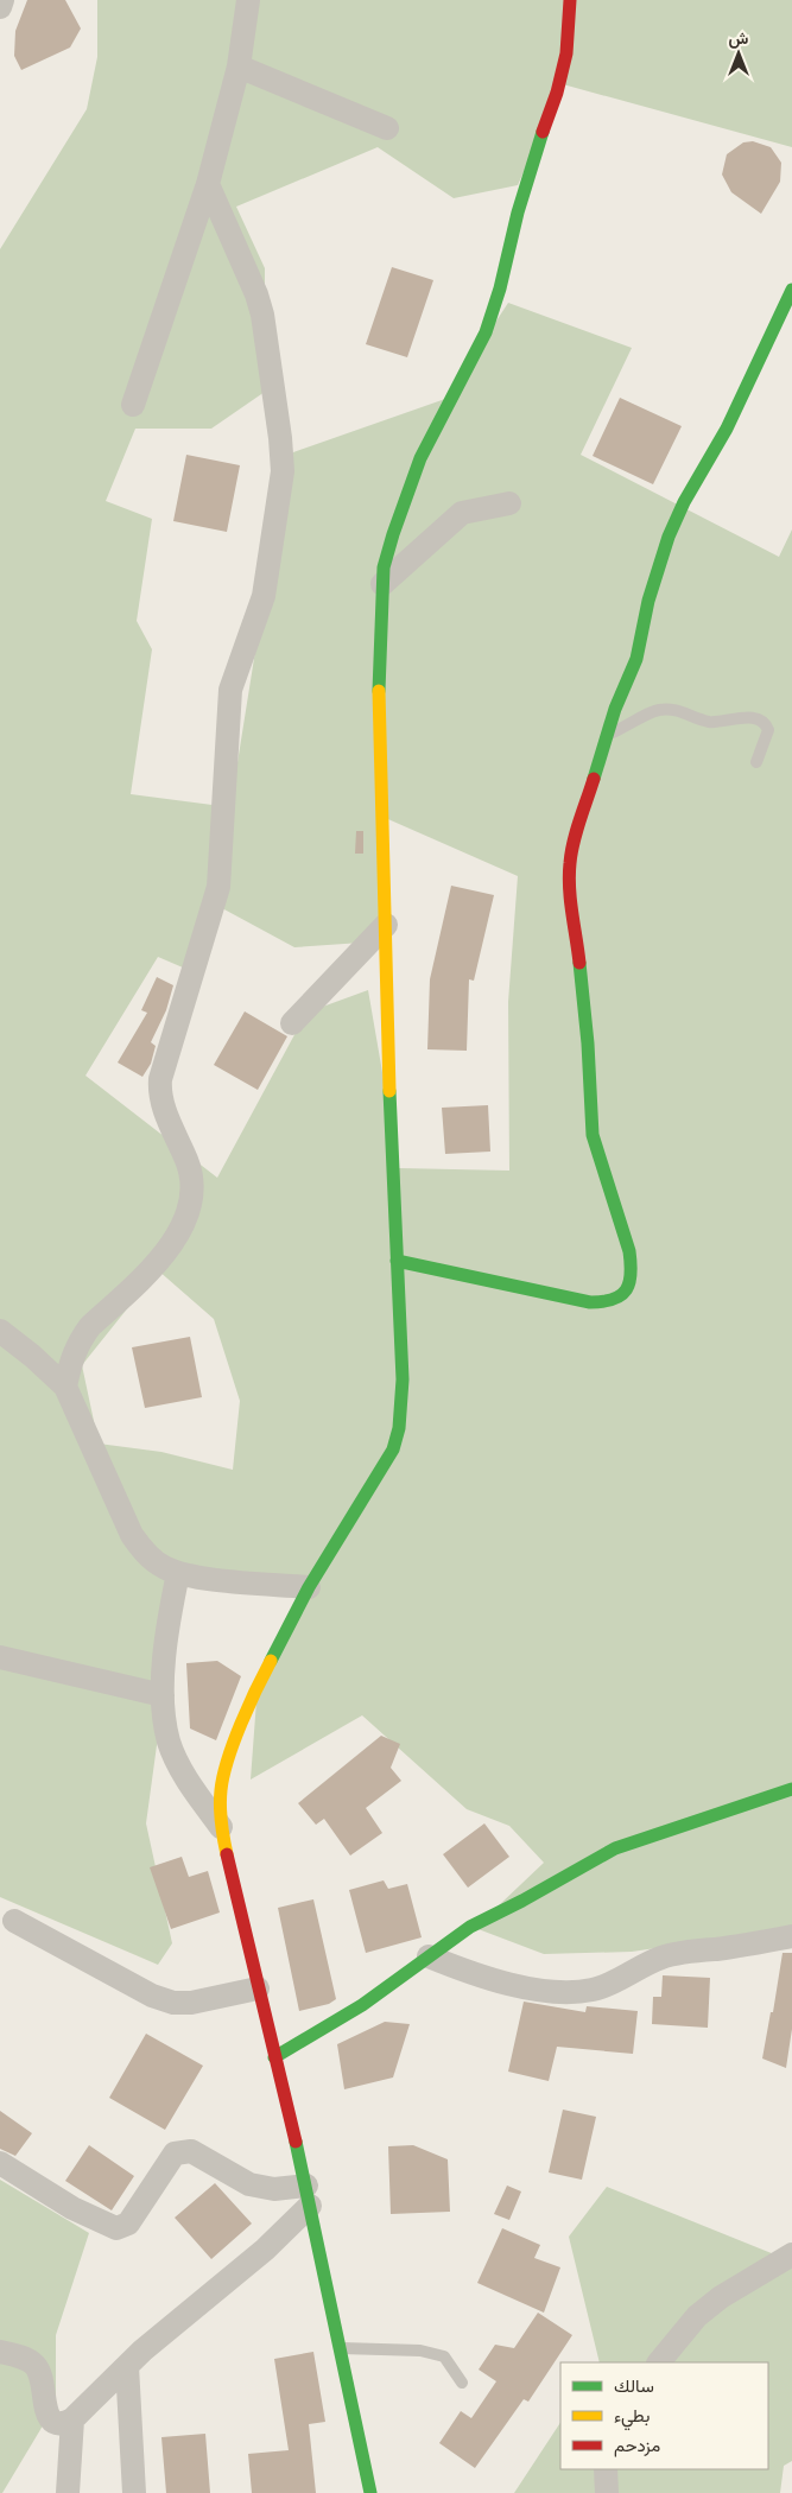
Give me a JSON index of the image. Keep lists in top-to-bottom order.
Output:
{
  "legend": ["سالك", "بطيء", "مزدحم"],
  "north": "top"
}
